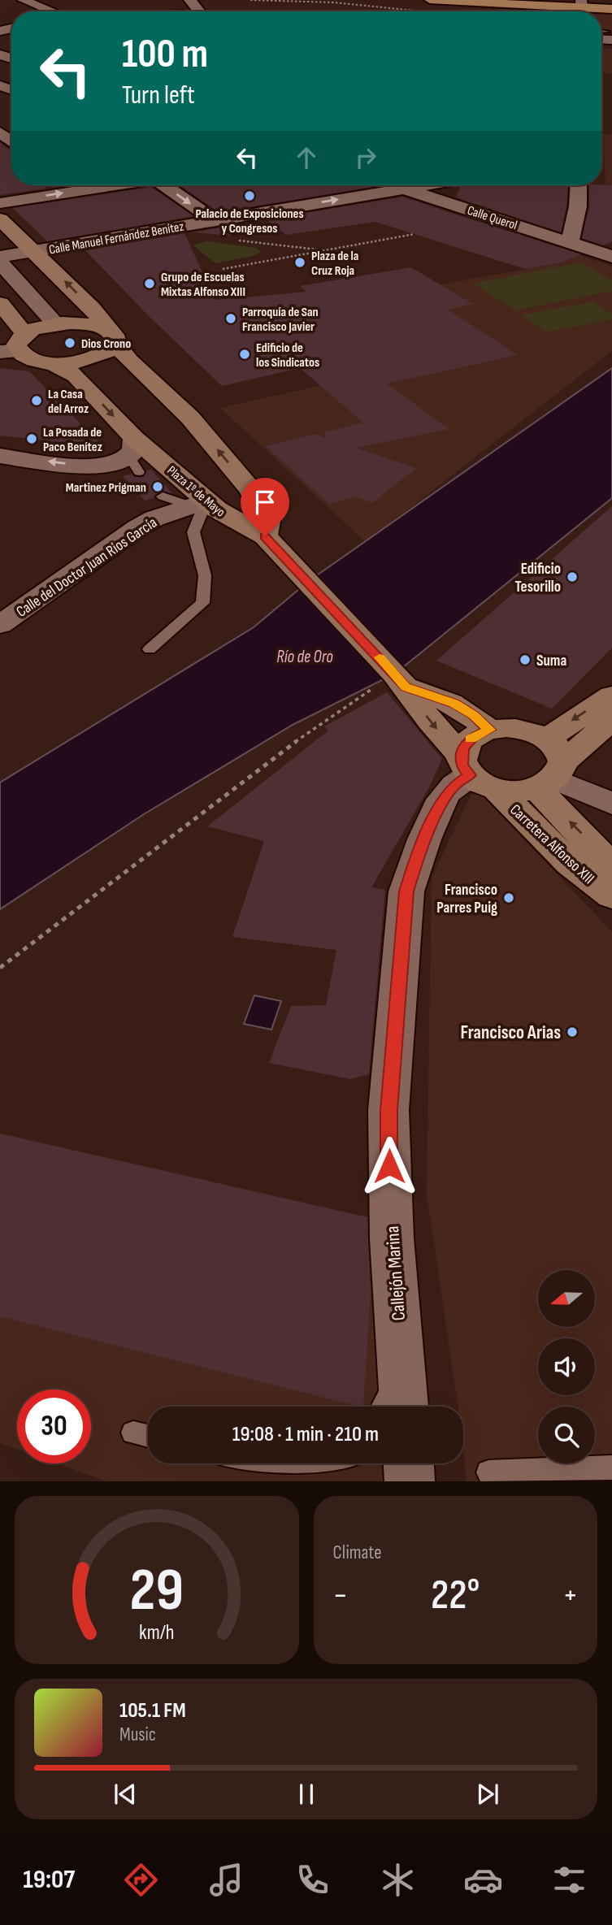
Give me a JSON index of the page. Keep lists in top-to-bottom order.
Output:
{
  "streets": {
    "main road": ["Plaza 1º de Mayo", "Carretera Alfonso XIII"],
    "street": [
      "Calle Querol",
      "Calle Manuel Fernández Benítez",
      "Calle del Doctor Juan Rios García",
      "Callejón Marina"
    ]
  },
  "crossings": [
    ["Plaza 1º de Mayo", "Calle del Doctor Juan Rios García"],
    ["Plaza 1º de Mayo", "Carretera Alfonso XIII"],
    ["Carretera Alfonso XIII", "Callejón Marina"]
  ],
  "one_way": ["Calle Manuel Fernández Benítez"],
  "water": ["Río de Oro"],
  "places": [
    "Palacio de Exposiciones y Congresos",
    "Plaza de la Cruz Roja",
    "Grupo de Escuelas Mixtas Alfonso XIII",
    "Parroquía de San Francisco Javier",
    "Dios Crono",
    "Edificio de los Sindicatos",
    "La Casa del Arroz",
    "La Posada de Paco Benítez",
    "Martinez Prigman",
    "Edificio Tesorillo",
    "Suma",
    "Francisco Parres Puig",
    "Francisco Arias"
  ],
  "north": "left",
  "page": {
    "turn": ["100 m", "Turn left"],
    "limit": "30",
    "trip": "19:08 · 1 min · 210 m",
    "tile": "Climate",
    "heat": ["−", "22°", "+"],
    "song": ["105.1 FM", "Music"],
    "tabs": "19:07",
    "gauge": ["29", "km/h"]
  }
}
